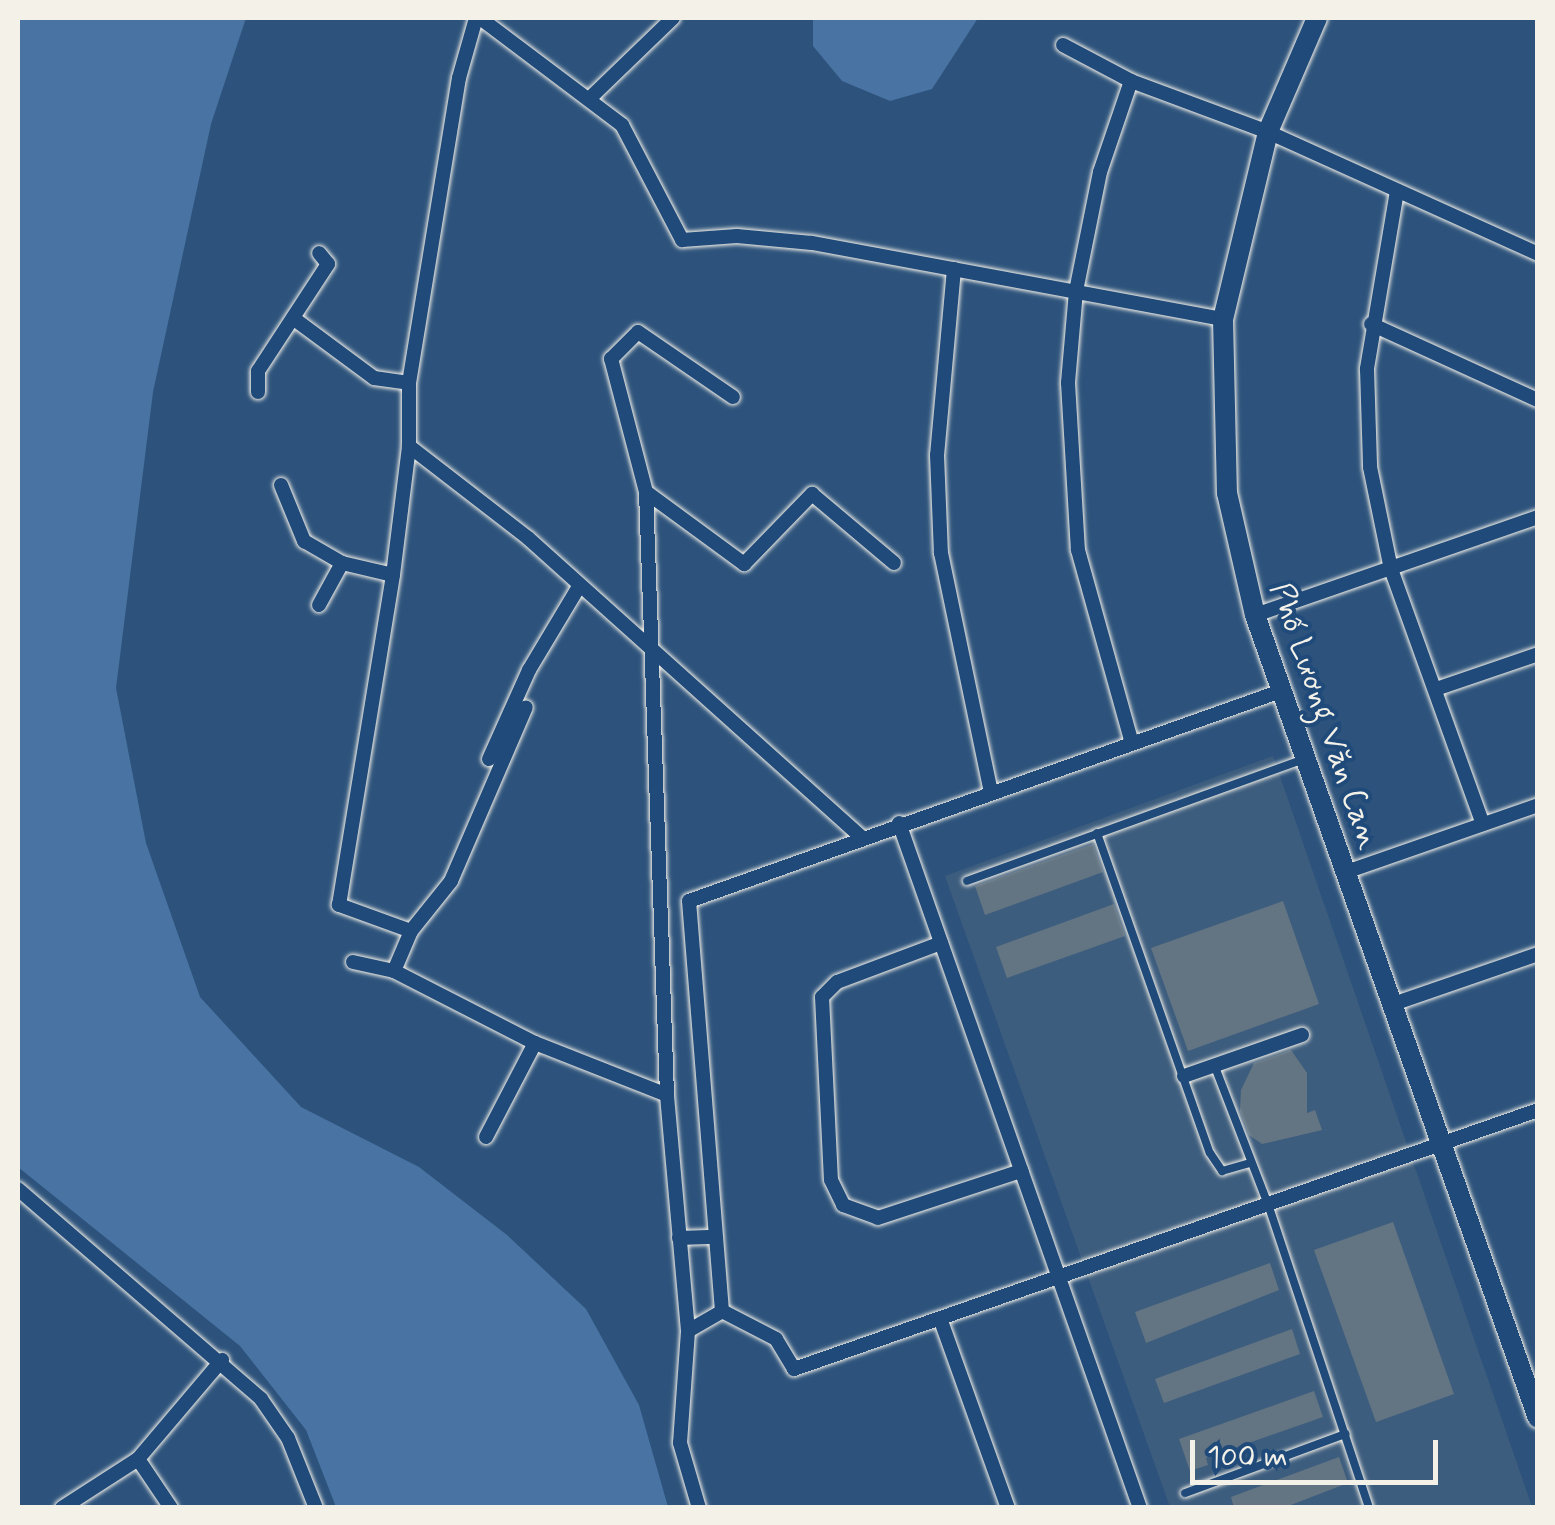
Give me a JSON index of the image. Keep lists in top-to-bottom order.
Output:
{
  "streets": {
    "street": ["Phố Lương Văn Can"]
  },
  "scale_bar": "100 m"
}
